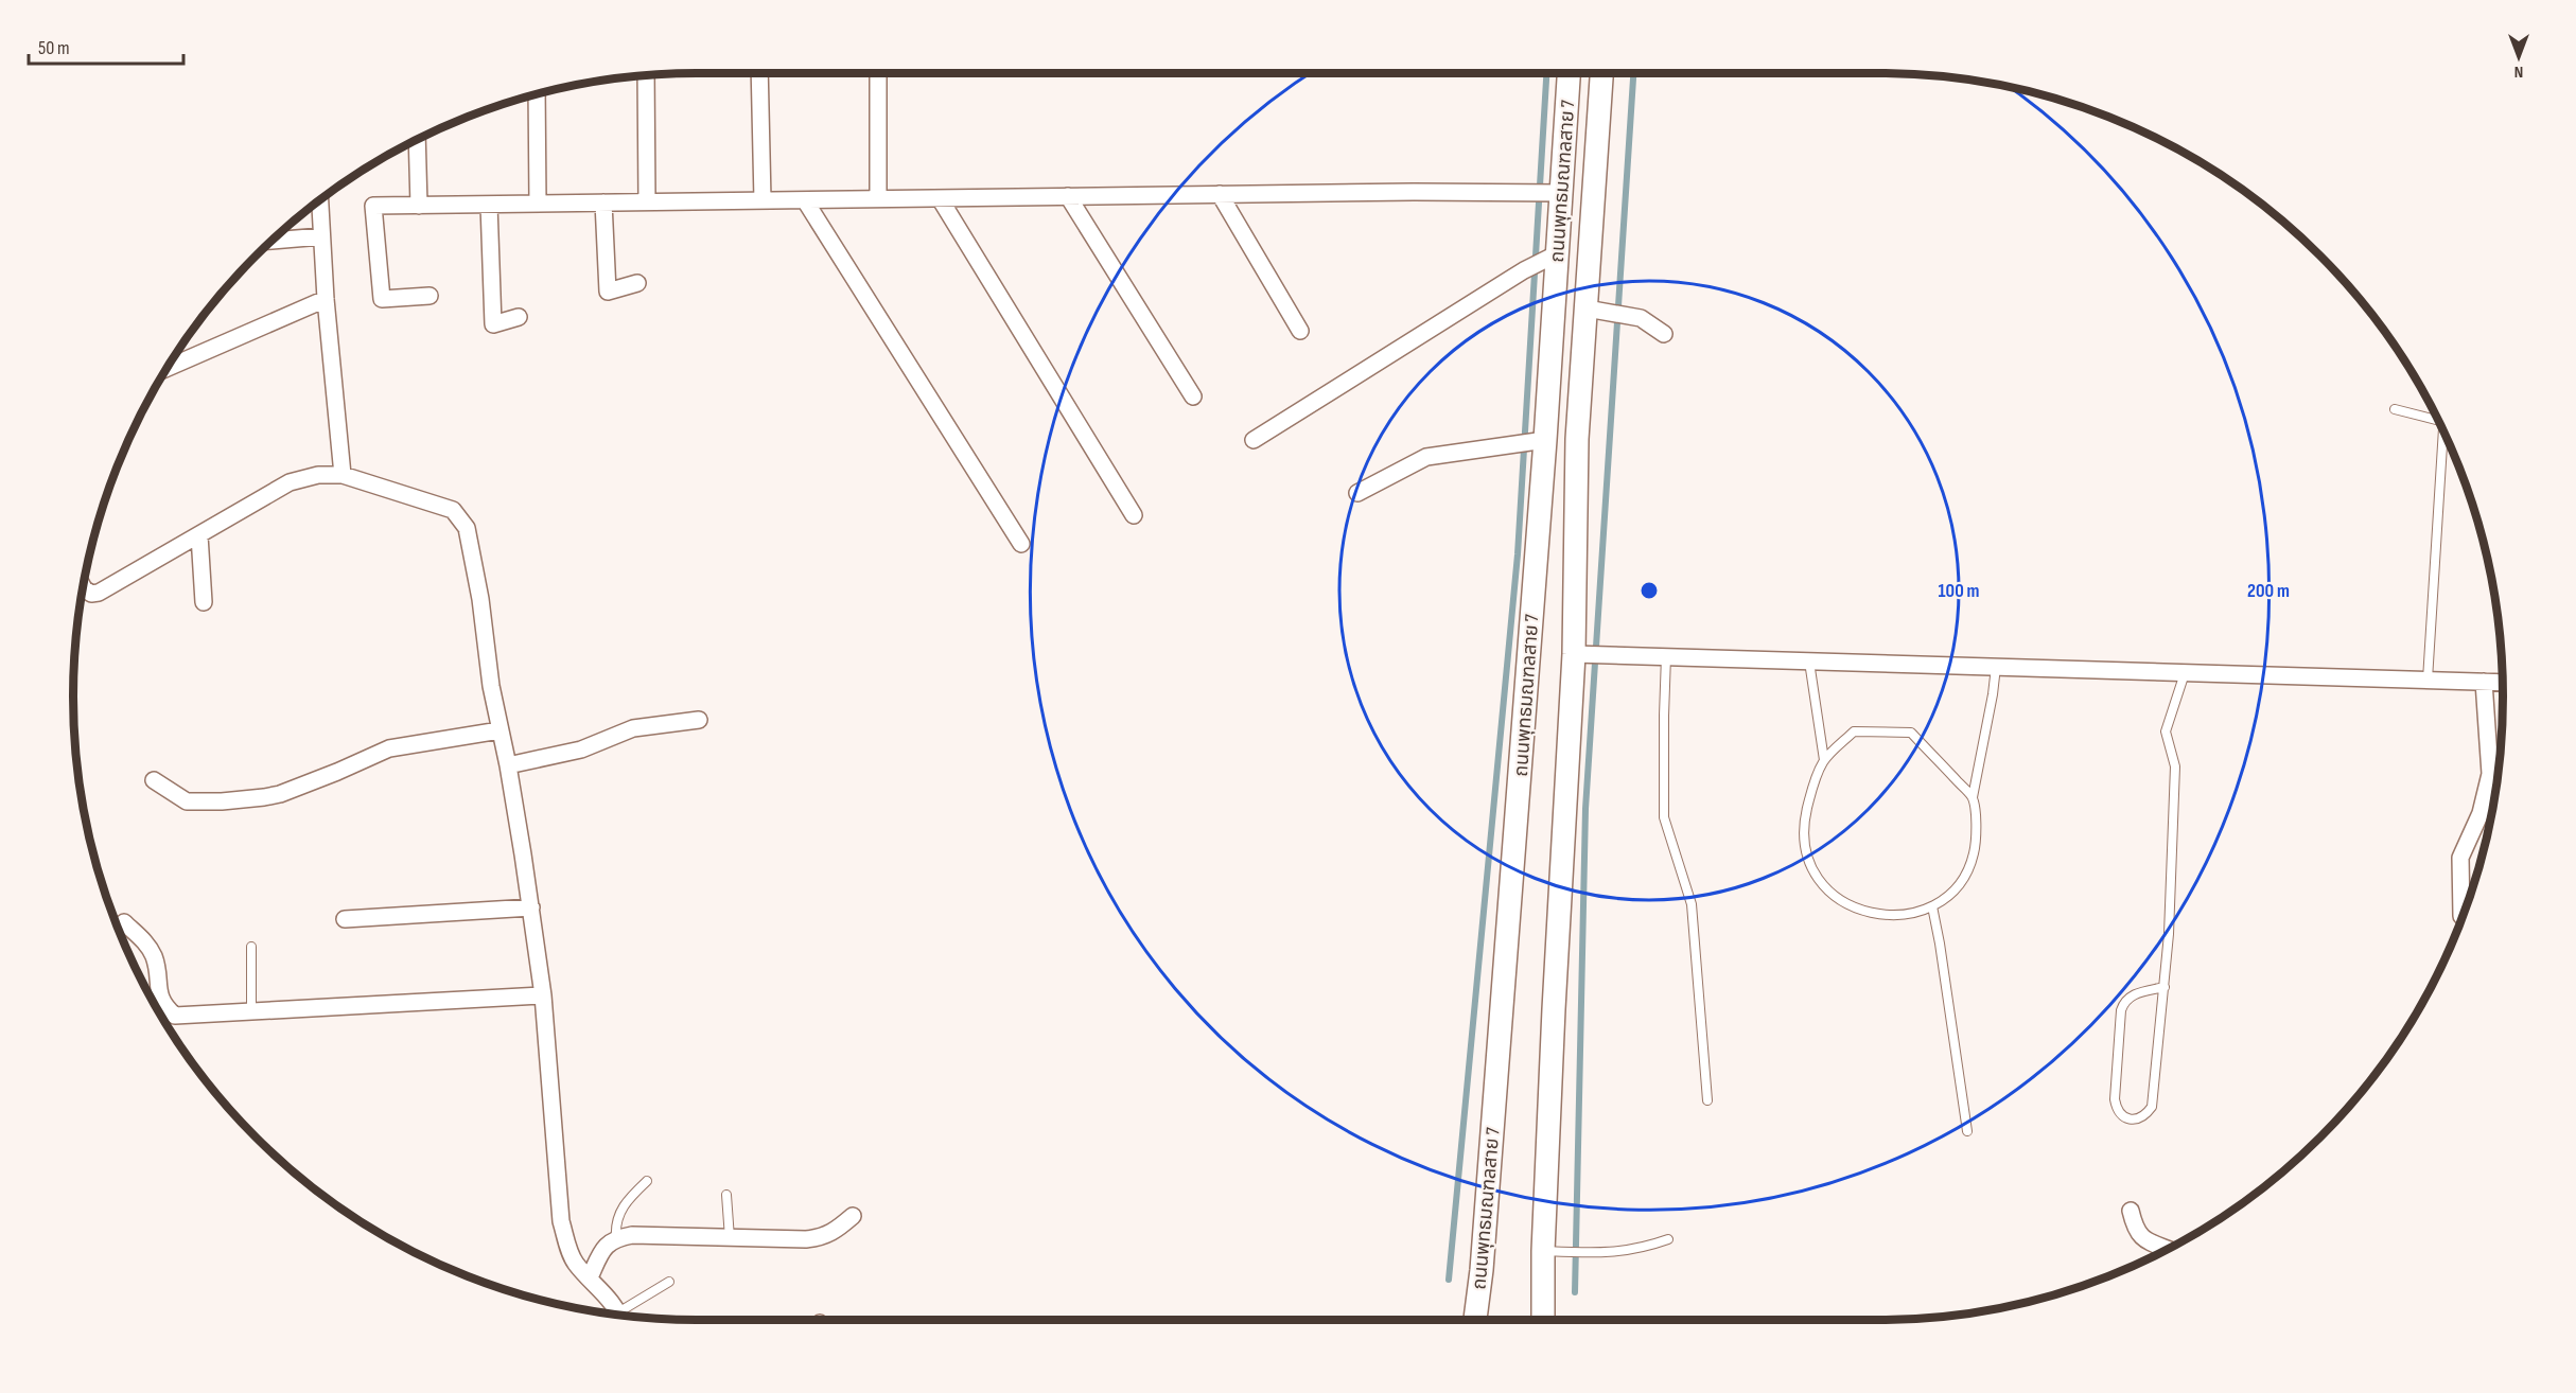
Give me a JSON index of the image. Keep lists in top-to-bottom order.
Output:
{
  "streets": {
    "main road": ["ถนนพุทธมณฑลสาย 7"]
  },
  "scale_bar": "50 m",
  "north": "bottom",
  "rings": ["100 m", "200 m"]
}
